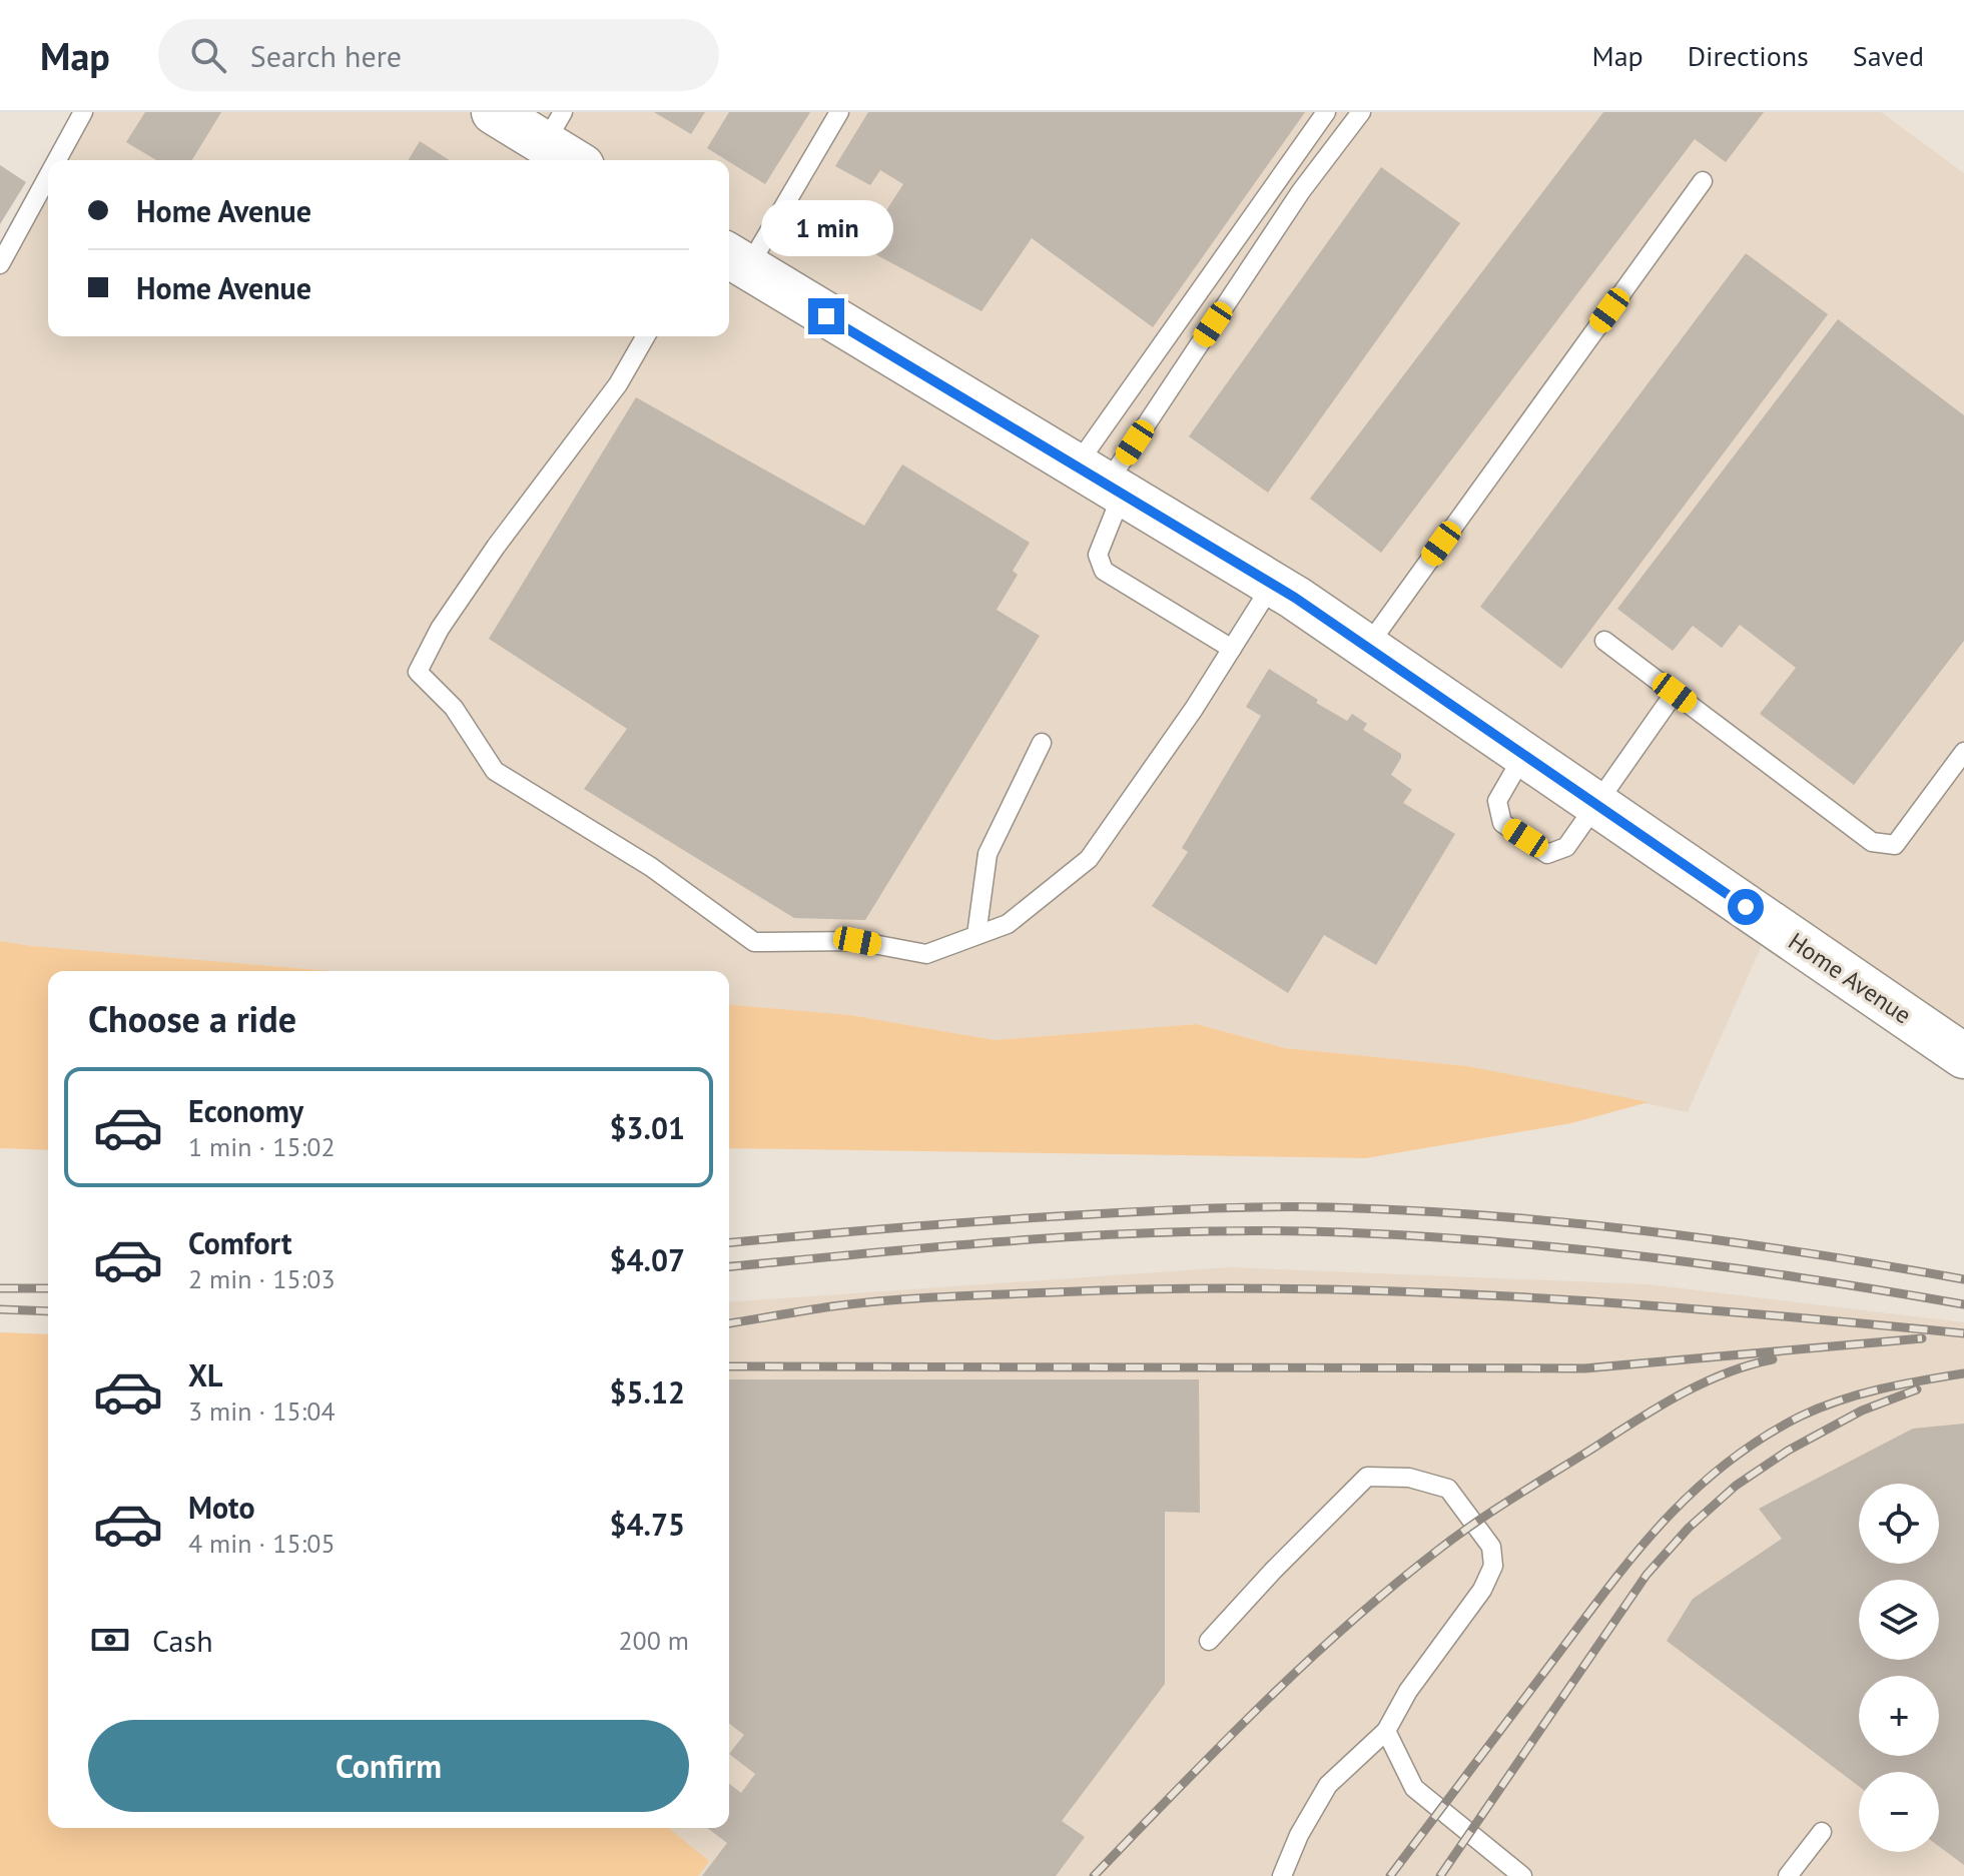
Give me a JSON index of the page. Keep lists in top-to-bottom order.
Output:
{
  "streets": {
    "street": ["Home Avenue"]
  },
  "page": {
    "header": "Map",
    "search": "Search here",
    "nav": ["Map", "Directions", "Saved"],
    "banner": ["Home Avenue", "Home Avenue"],
    "bubble": "1 min",
    "heading": "Choose a ride",
    "list": [
      {
        "name": "Economy",
        "note": "1 min · 15:02",
        "value": "$3.01"
      },
      {
        "name": "Comfort",
        "note": "2 min · 15:03",
        "value": "$4.07"
      },
      {
        "name": "XL",
        "note": "3 min · 15:04",
        "value": "$5.12"
      },
      {
        "name": "Moto",
        "note": "4 min · 15:05",
        "value": "$4.75"
      }
    ],
    "map_buttons": ["+", "−"],
    "pay": ["Cash", "200 m"],
    "buttons": "Confirm"
  }
}
